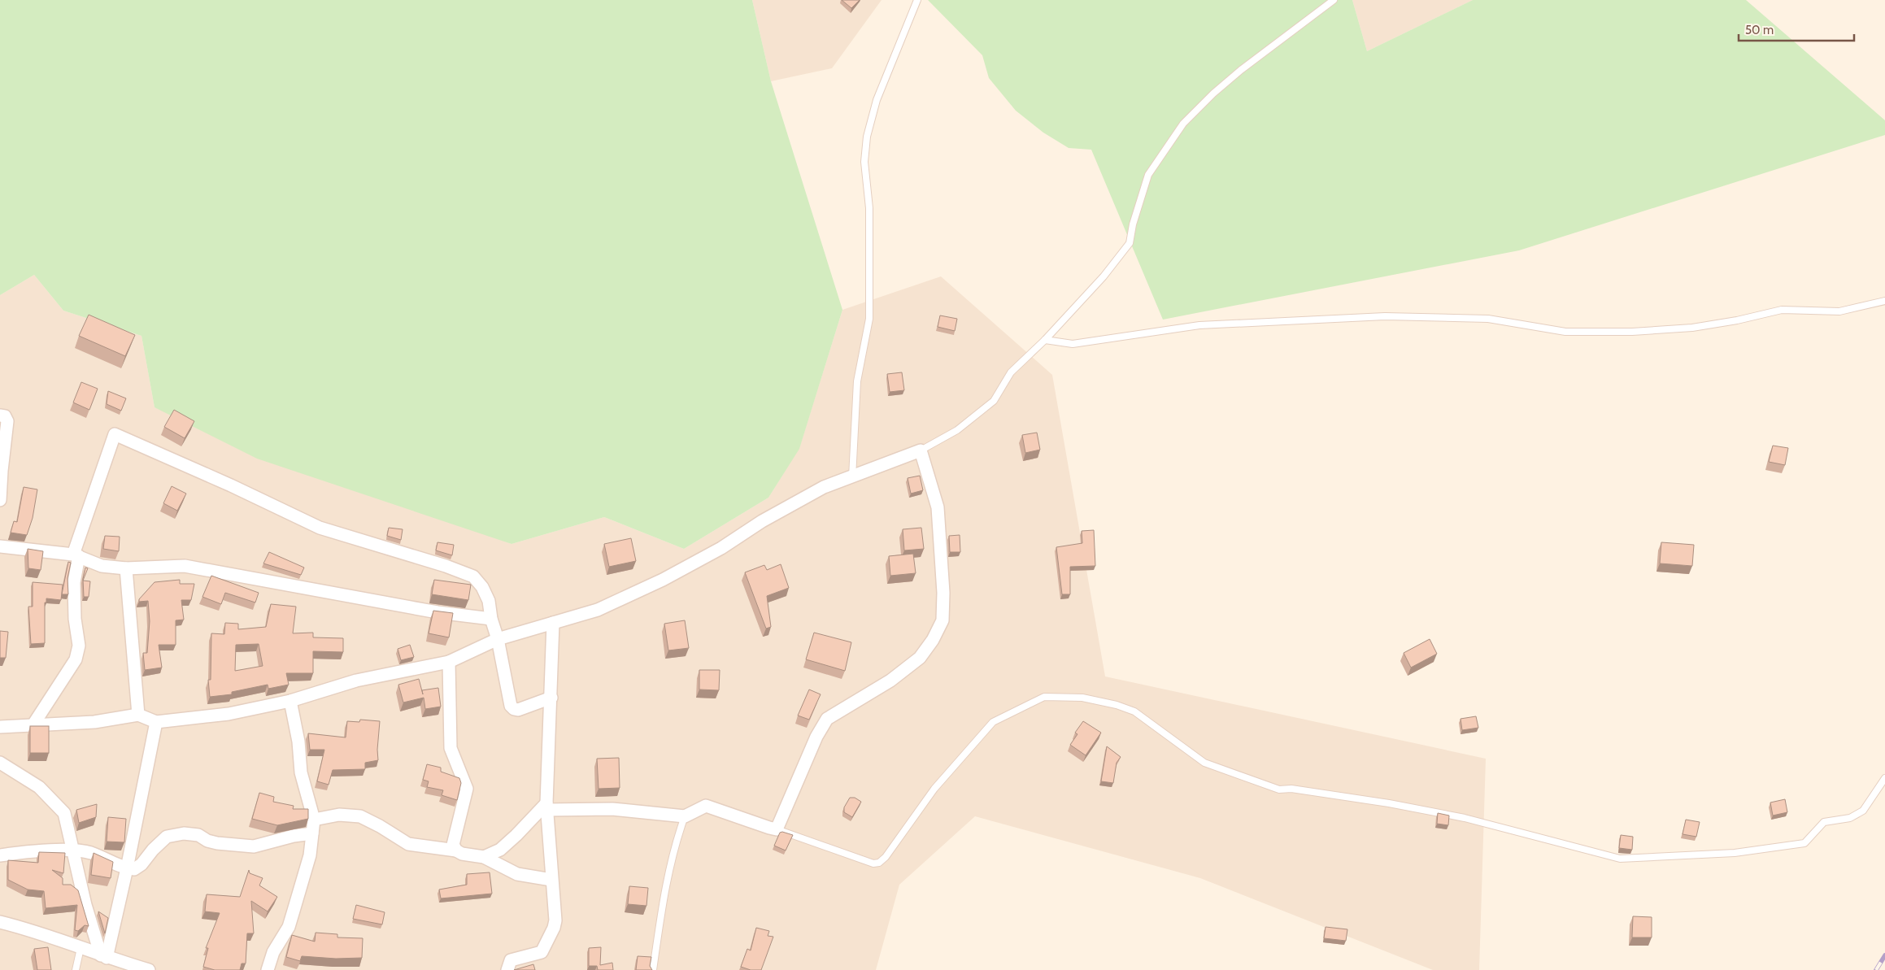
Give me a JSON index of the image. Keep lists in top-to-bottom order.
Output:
{
  "scale_bar": "50 m"
}
